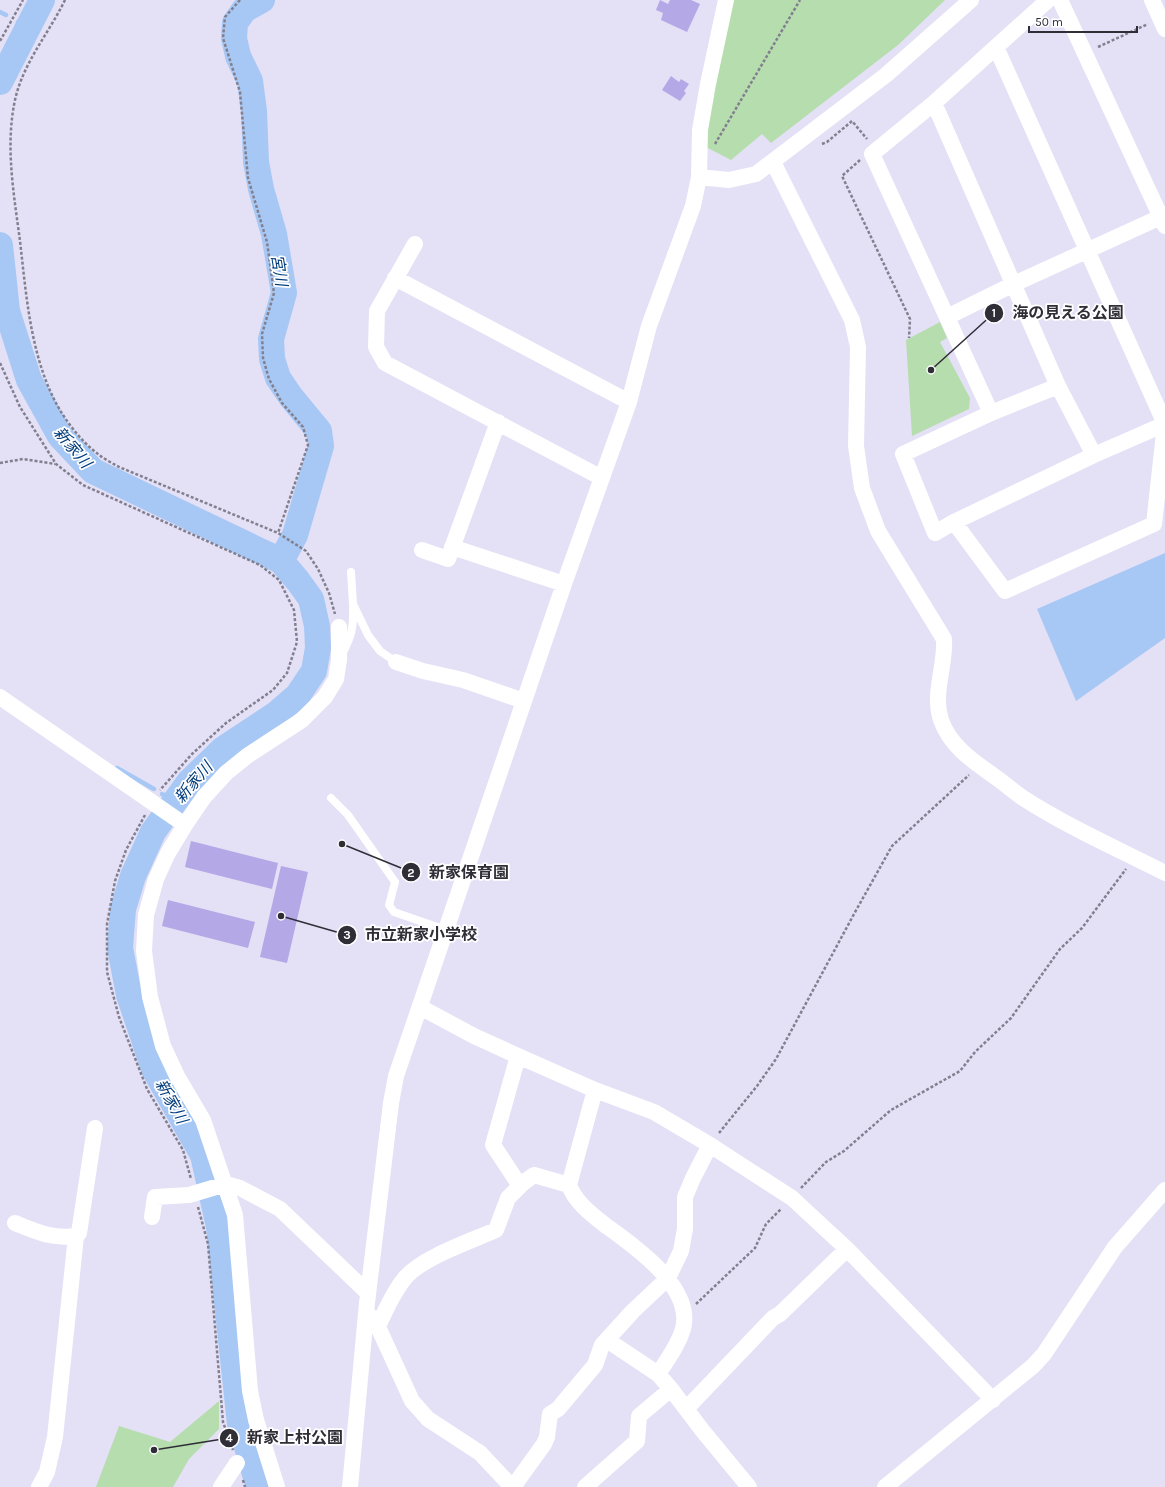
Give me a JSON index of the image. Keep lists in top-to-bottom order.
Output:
{
  "water": ["宮川", "新家川"],
  "places": [
    "海の見える公園",
    "新家保育園",
    "市立新家小学校",
    "新家上村公園"
  ],
  "scale_bar": "50 m"
}
